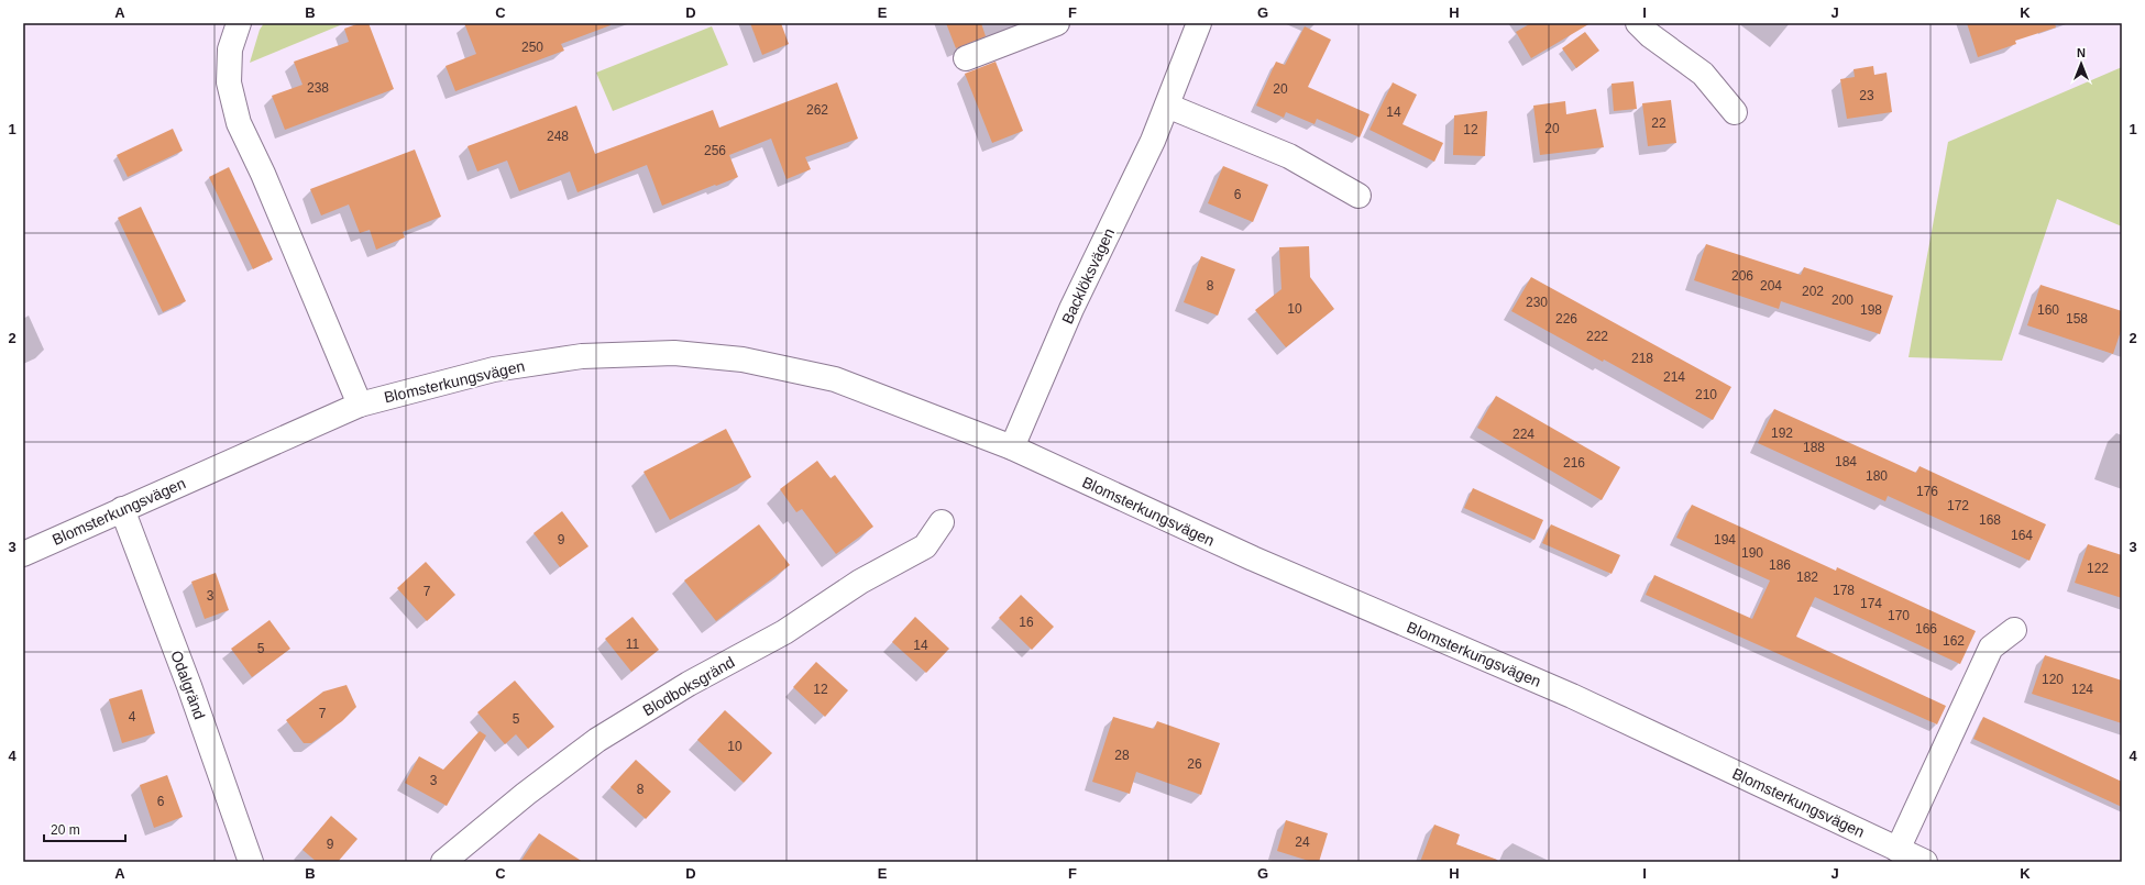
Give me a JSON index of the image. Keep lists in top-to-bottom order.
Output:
{
  "streets": {
    "street": [
      "Backlöksvägen",
      "Blomsterkungsvägen",
      "Odalgränd",
      "Blodboksgränd"
    ]
  },
  "crossings": [
    ["Backlöksvägen", "Blomsterkungsvägen"],
    ["Blomsterkungsvägen", "Odalgränd"]
  ],
  "house_numbers": [
    "250",
    "238",
    "20",
    "23",
    "262",
    "14",
    "22",
    "20",
    "12",
    "248",
    "256",
    "6",
    "206",
    "8",
    "204",
    "202",
    "200",
    "230",
    "10",
    "198",
    "160",
    "226",
    "158",
    "222",
    "218",
    "214",
    "210",
    "192",
    "224",
    "188",
    "184",
    "216",
    "180",
    "176",
    "172",
    "168",
    "164",
    "9",
    "194",
    "190",
    "186",
    "122",
    "182",
    "178",
    "7",
    "3",
    "174",
    "170",
    "16",
    "166",
    "162",
    "11",
    "14",
    "5",
    "120",
    "12",
    "124",
    "7",
    "4",
    "5",
    "10",
    "28",
    "26",
    "3",
    "8",
    "6",
    "24",
    "9"
  ],
  "scale_bar": "20 m",
  "north": "top",
  "grid": {
    "columns": [
      "A",
      "B",
      "C",
      "D",
      "E",
      "F",
      "G",
      "H",
      "I",
      "J",
      "K"
    ],
    "rows": [
      "1",
      "2",
      "3",
      "4"
    ]
  }
}
